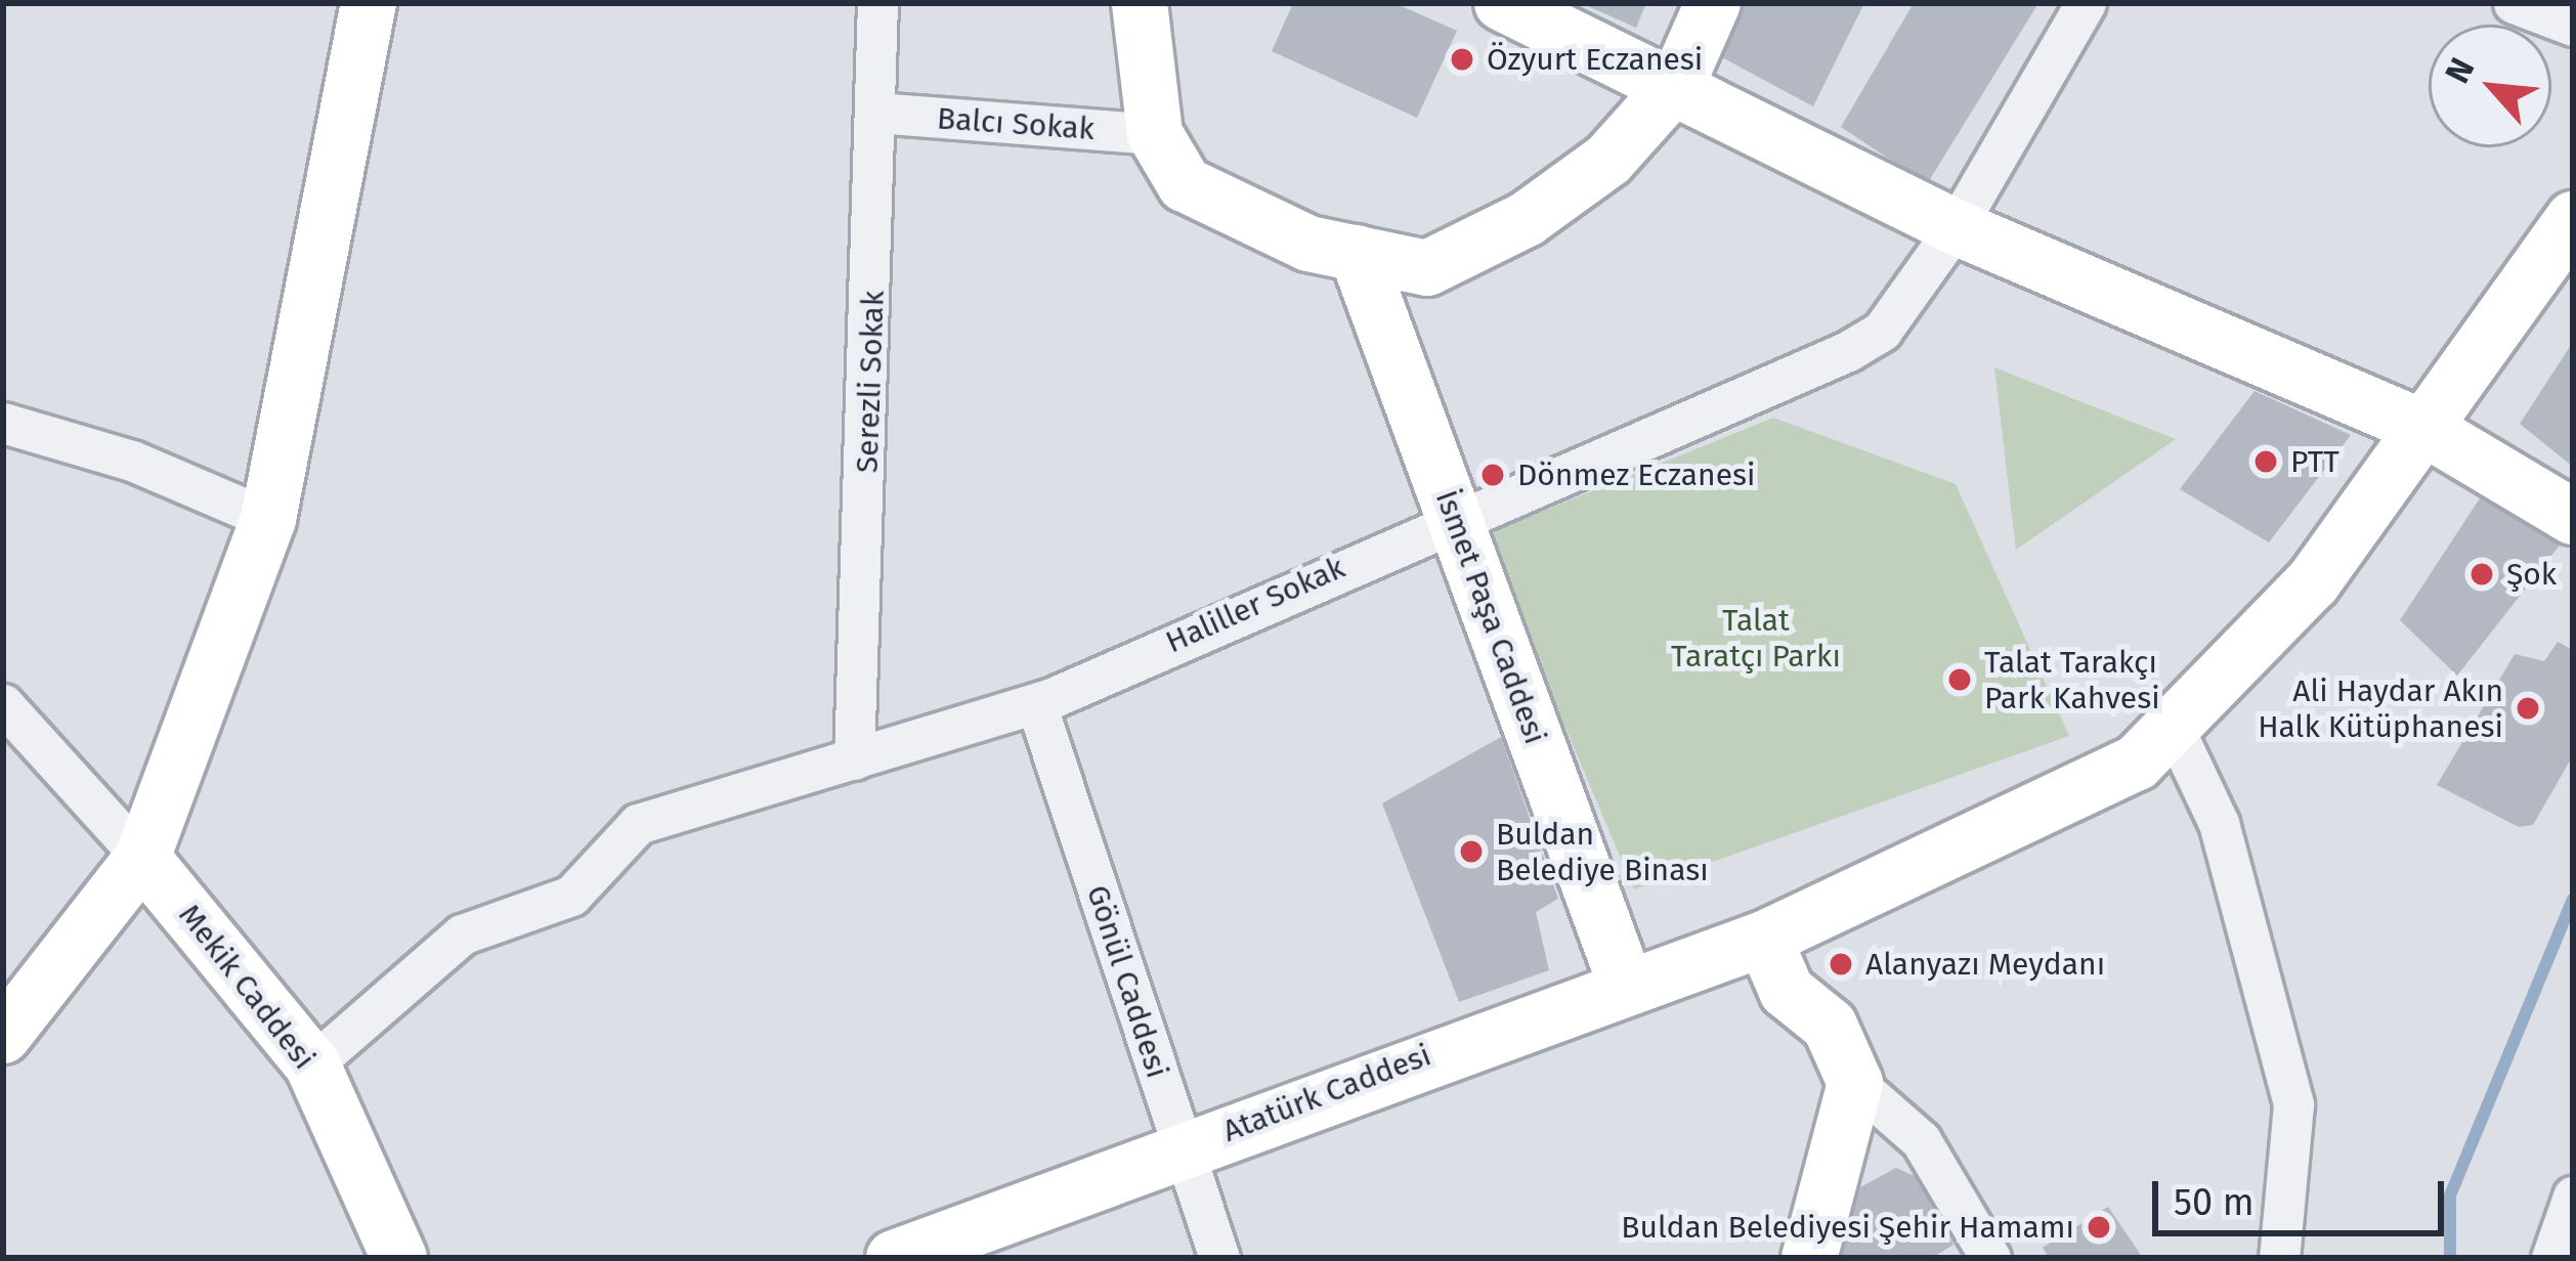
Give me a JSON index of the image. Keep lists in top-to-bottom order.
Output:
{
  "streets": {
    "street": [
      "Balcı Sokak",
      "Serezli Sokak",
      "Haliller Sokak",
      "İsmet Paşa Caddesi",
      "Gönül Caddesi",
      "Mekik Caddesi",
      "Atatürk Caddesi"
    ]
  },
  "crossings": [
    ["Balcı Sokak", "Serezli Sokak"],
    ["Serezli Sokak", "Haliller Sokak"],
    ["Haliller Sokak", "İsmet Paşa Caddesi"],
    ["Haliller Sokak", "Gönül Caddesi"],
    ["Haliller Sokak", "Mekik Caddesi"],
    ["İsmet Paşa Caddesi", "Atatürk Caddesi"],
    ["Gönül Caddesi", "Atatürk Caddesi"]
  ],
  "parks": ["Talat Taratçı Parkı"],
  "places": [
    "Özyurt Eczanesi",
    "PTT",
    "Dönmez Eczanesi",
    "Şok",
    "Talat Tarakçı Park Kahvesi",
    "Ali Haydar Akın Halk Kütüphanesi",
    "Buldan Belediye Binası",
    "Alanyazı Meydanı",
    "Buldan Belediyesi Şehir Hamamı"
  ],
  "scale_bar": "50 m",
  "north": "top left"
}
